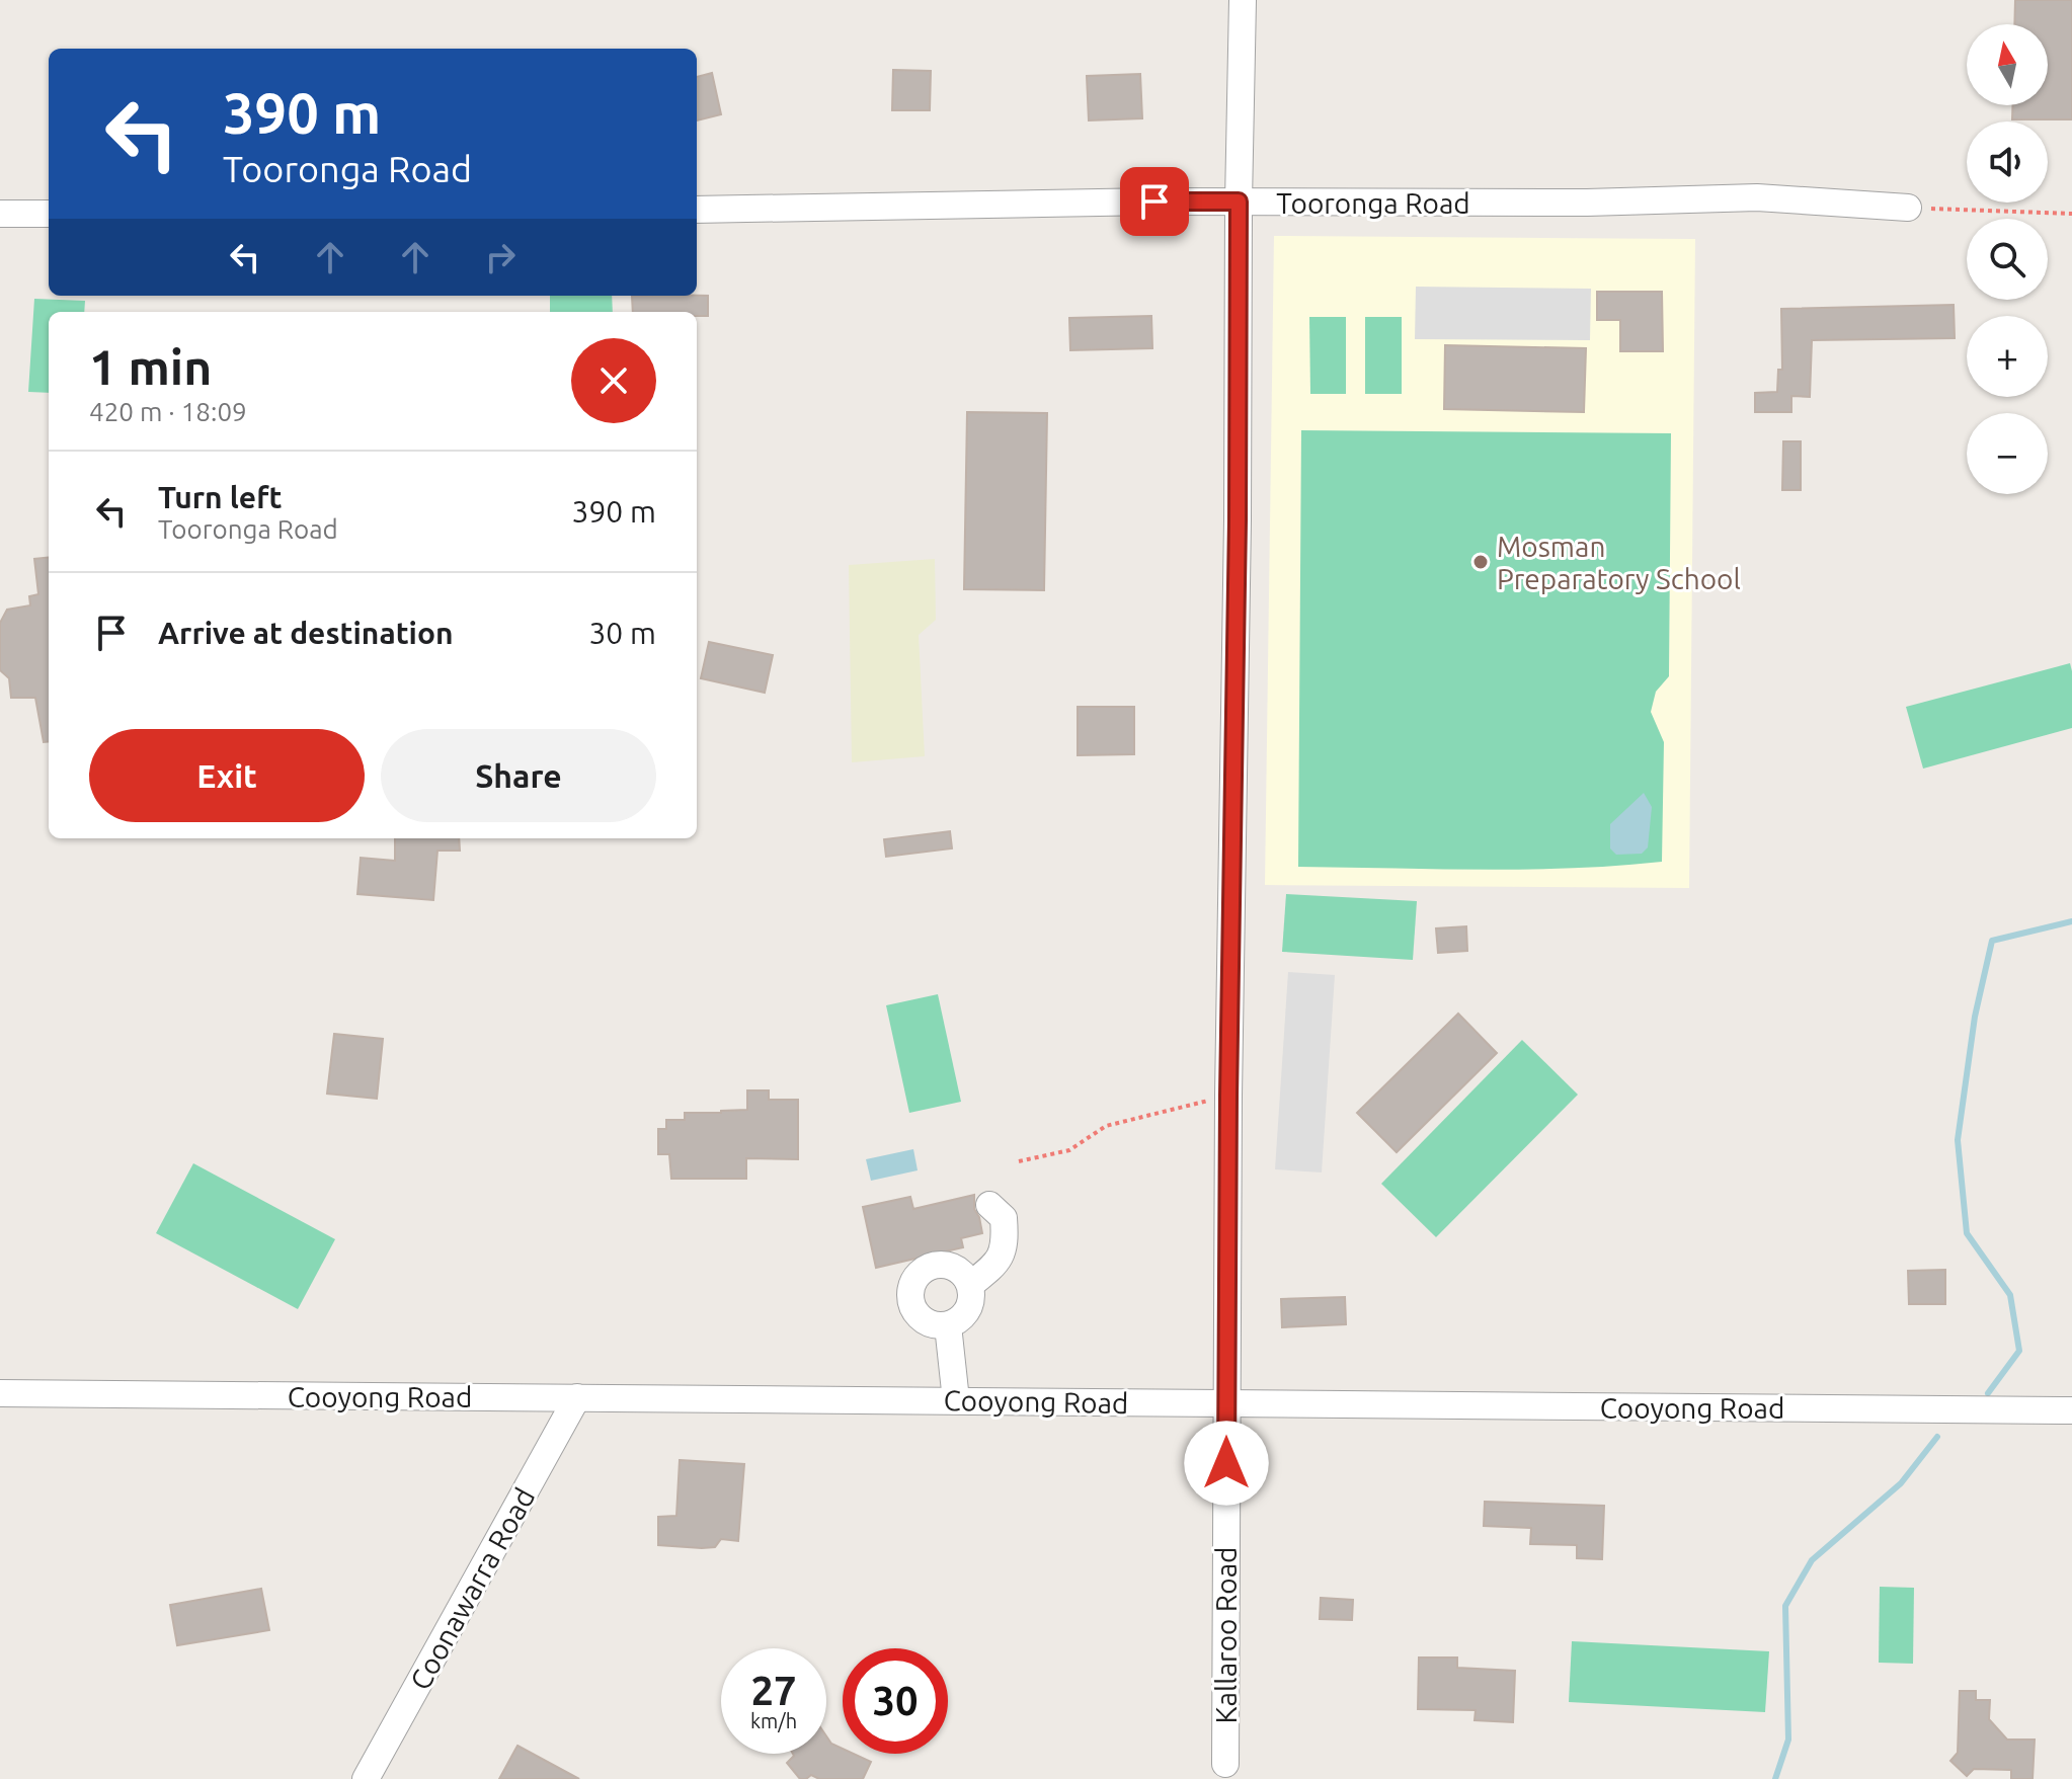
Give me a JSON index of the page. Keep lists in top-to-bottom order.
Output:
{
  "streets": {
    "street": [
      "Tooronga Road",
      "Cooyong Road",
      "Coonawarra Road",
      "Kallaroo Road"
    ]
  },
  "crossings": [
    ["Tooronga Road", "Kallaroo Road"],
    ["Cooyong Road", "Coonawarra Road"],
    ["Cooyong Road", "Kallaroo Road"]
  ],
  "places": ["Mosman Preparatory School"],
  "north": "top",
  "page": {
    "map_buttons": ["+", "−"],
    "turn": ["390 m", "Tooronga Road"],
    "heading": ["1 min", "420 m · 18:09"],
    "list": [
      {
        "name": "Turn left",
        "note": "Tooronga Road",
        "value": "390 m"
      },
      {
        "name": "Arrive at destination",
        "value": "30 m"
      }
    ],
    "buttons": ["Exit", "Share"],
    "speed": "27 km/h",
    "limit": "30"
  }
}
